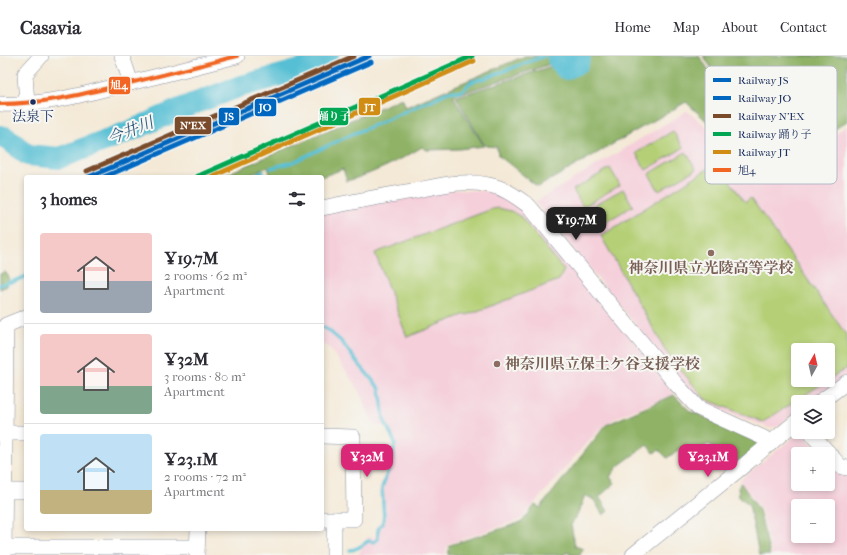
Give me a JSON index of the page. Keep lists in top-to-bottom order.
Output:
{
  "water": ["今井川"],
  "places": ["法泉下", "神奈川県立光陵高等学校", "神奈川県立保土ケ谷支援学校"],
  "lines": [
    "rail line JS",
    "rail line N'EX",
    "rail line 踊り子",
    "transit line 旭4",
    "rail line JT",
    "rail line JO"
  ],
  "legend": [
    "Railway JS",
    "Railway JO",
    "Railway N'EX",
    "Railway 踊り子",
    "Railway JT",
    "旭4"
  ],
  "north": "top",
  "page": {
    "header": "Casavia",
    "nav": [
      "Home",
      "Map",
      "About",
      "Contact"
    ],
    "heading": "3 homes",
    "price": ["¥19.7M", "¥32M", "¥23.1M"],
    "list": [
      {
        "name": "¥19.7M",
        "note": "2 rooms · 62 m² · Apartment"
      },
      {
        "name": "¥32M",
        "note": "3 rooms · 80 m² · Apartment"
      },
      {
        "name": "¥23.1M",
        "note": "2 rooms · 72 m² · Apartment"
      }
    ],
    "map_buttons": ["+", "−"]
  }
}
